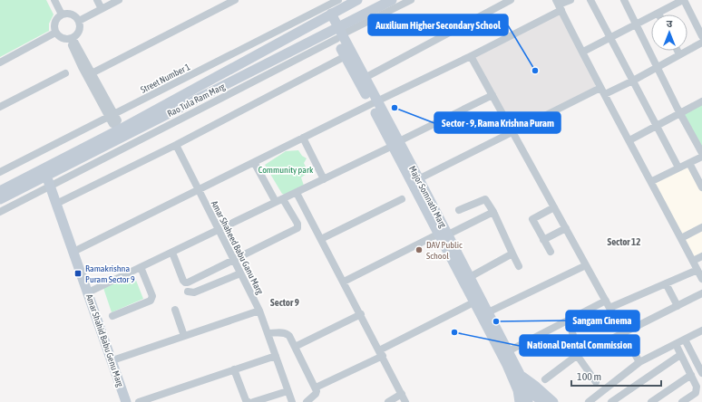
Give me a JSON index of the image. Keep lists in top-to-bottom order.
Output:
{
  "streets": {
    "street": [
      "Street Number 1",
      "Rao Tula Ram Marg",
      "Major Somnath Marg",
      "Amar Shaheed Babu Ganu Marg",
      "Amar Shahid Babu Genu Marg"
    ]
  },
  "crossings": [
    ["Street Number 1", "Rao Tula Ram Marg"],
    ["Street Number 1", "Major Somnath Marg"],
    ["Rao Tula Ram Marg", "Major Somnath Marg"],
    ["Rao Tula Ram Marg", "Amar Shahid Babu Genu Marg"]
  ],
  "districts": ["Sector 12", "Sector 9"],
  "parks": ["Community park"],
  "places": {
    "other": [
      "Auxilium Higher Secondary School",
      "Sector - 9, Rama Krishna Puram",
      "DAV Public School",
      "Sangam Cinema",
      "National Dental Commission"
    ],
    "transit": ["Ramakrishna Puram Sector 9"]
  },
  "scale_bar": "100 m",
  "north": "top"
}
